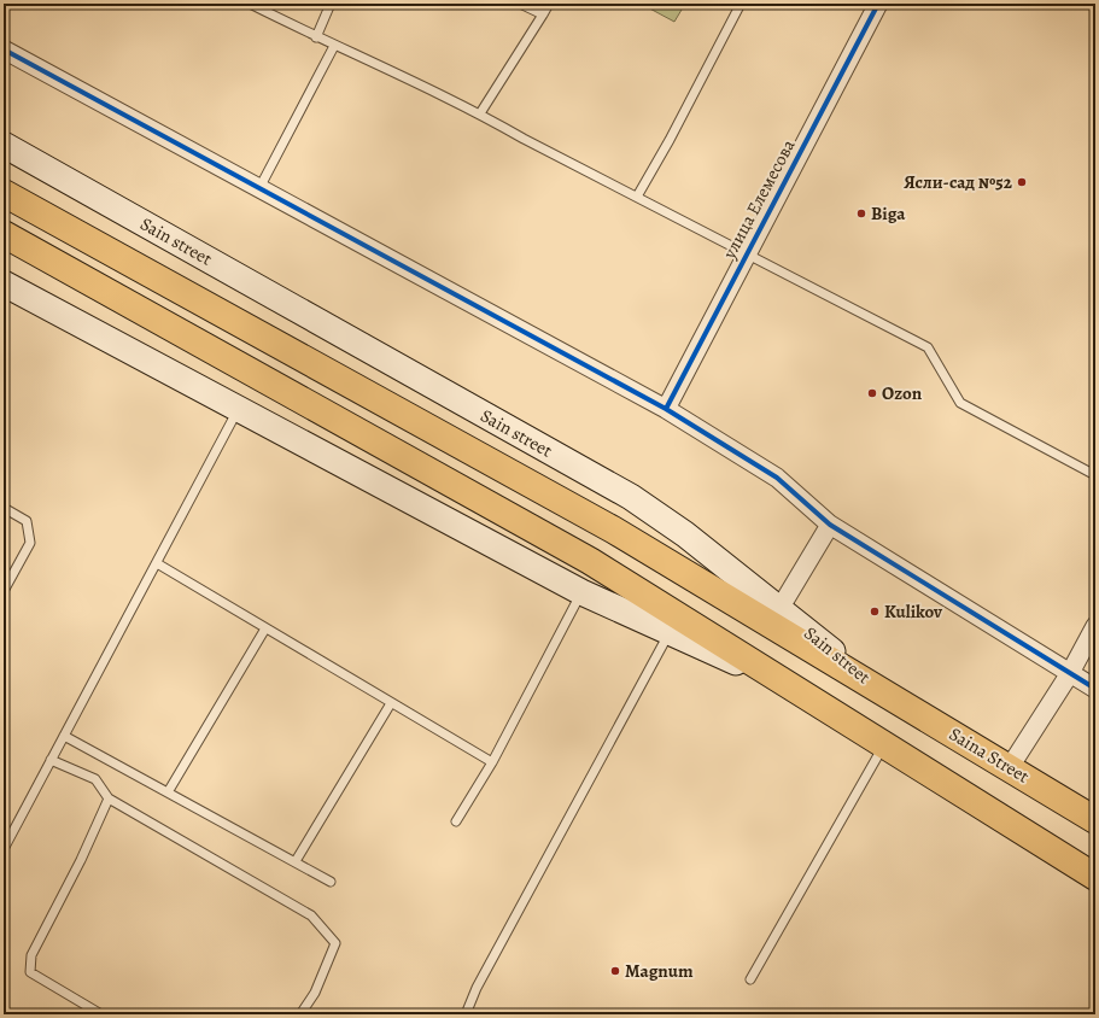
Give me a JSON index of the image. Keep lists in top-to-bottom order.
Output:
{
  "streets": {
    "main road": ["Sain street", "Saina Street"],
    "street": ["улица Елемесова"]
  },
  "crossings": [
    ["Sain street", "Saina Street"]
  ],
  "places": [
    "Ясли-сад №52",
    "Biga",
    "Ozon",
    "Kulikov",
    "Magnum"
  ]
}
